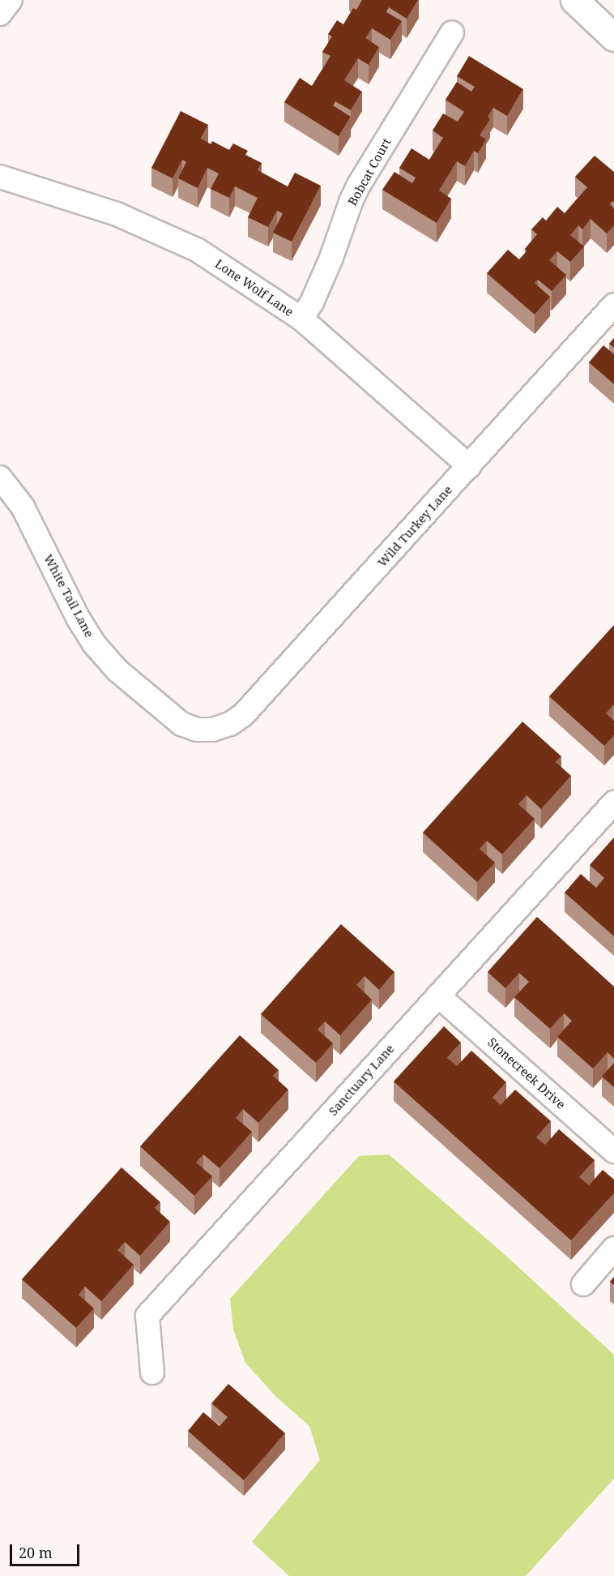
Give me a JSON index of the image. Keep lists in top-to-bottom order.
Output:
{
  "streets": {
    "street": [
      "Bobcat Court",
      "Lone Wolf Lane",
      "Wild Turkey Lane",
      "White Tail Lane",
      "Stonecreek Drive",
      "Sanctuary Lane"
    ]
  },
  "crossings": [
    ["Bobcat Court", "Lone Wolf Lane"],
    ["Lone Wolf Lane", "Wild Turkey Lane"],
    ["Wild Turkey Lane", "White Tail Lane"],
    ["Stonecreek Drive", "Sanctuary Lane"]
  ],
  "scale_bar": "20 m"
}
